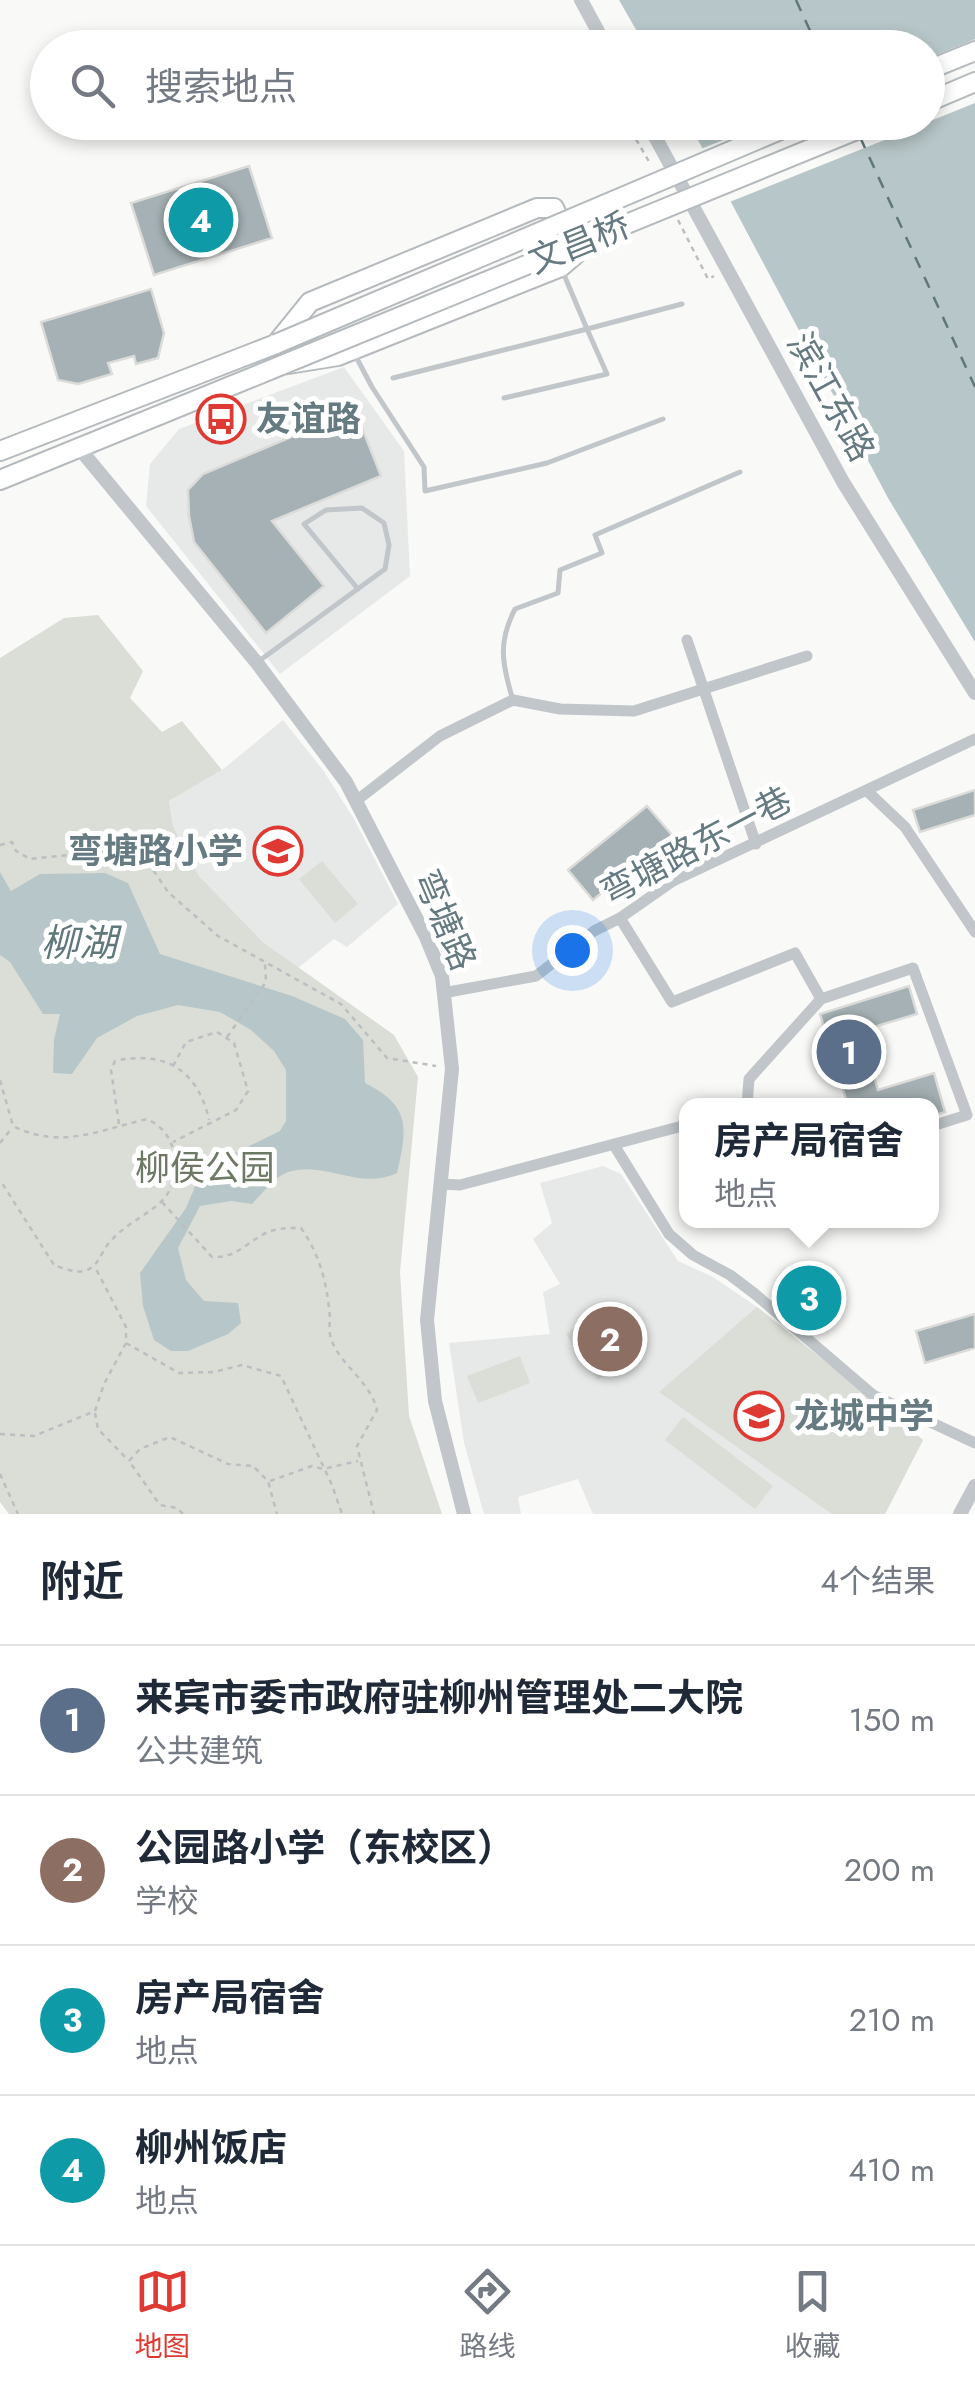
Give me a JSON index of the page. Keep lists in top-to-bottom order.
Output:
{
  "streets": {
    "main road": ["文昌桥"],
    "street": ["滨江东路", "弯塘路东一巷", "弯塘路"]
  },
  "crossings": [
    ["弯塘路东一巷", "弯塘路"]
  ],
  "water": ["柳湖"],
  "parks": ["柳侯公园"],
  "places": {
    "bus stop": ["友谊路"],
    "school or university": ["弯塘路小学", "龙城中学"]
  },
  "page": {
    "search": "搜索地点",
    "pins": [
      "4",
      "1",
      "3",
      "2"
    ],
    "popup": ["房产局宿舍", "地点"],
    "heading": ["附近", "4个结果"],
    "list": [
      {
        "mark": "1",
        "name": "来宾市委市政府驻柳州管理处二大院",
        "note": "公共建筑",
        "value": "150 m"
      },
      {
        "mark": "2",
        "name": "公园路小学（东校区）",
        "note": "学校",
        "value": "200 m"
      },
      {
        "mark": "3",
        "name": "房产局宿舍",
        "note": "地点",
        "value": "210 m"
      },
      {
        "mark": "4",
        "name": "柳州饭店",
        "note": "地点",
        "value": "410 m"
      }
    ],
    "nav": ["地图", "路线", "收藏"]
  }
}
